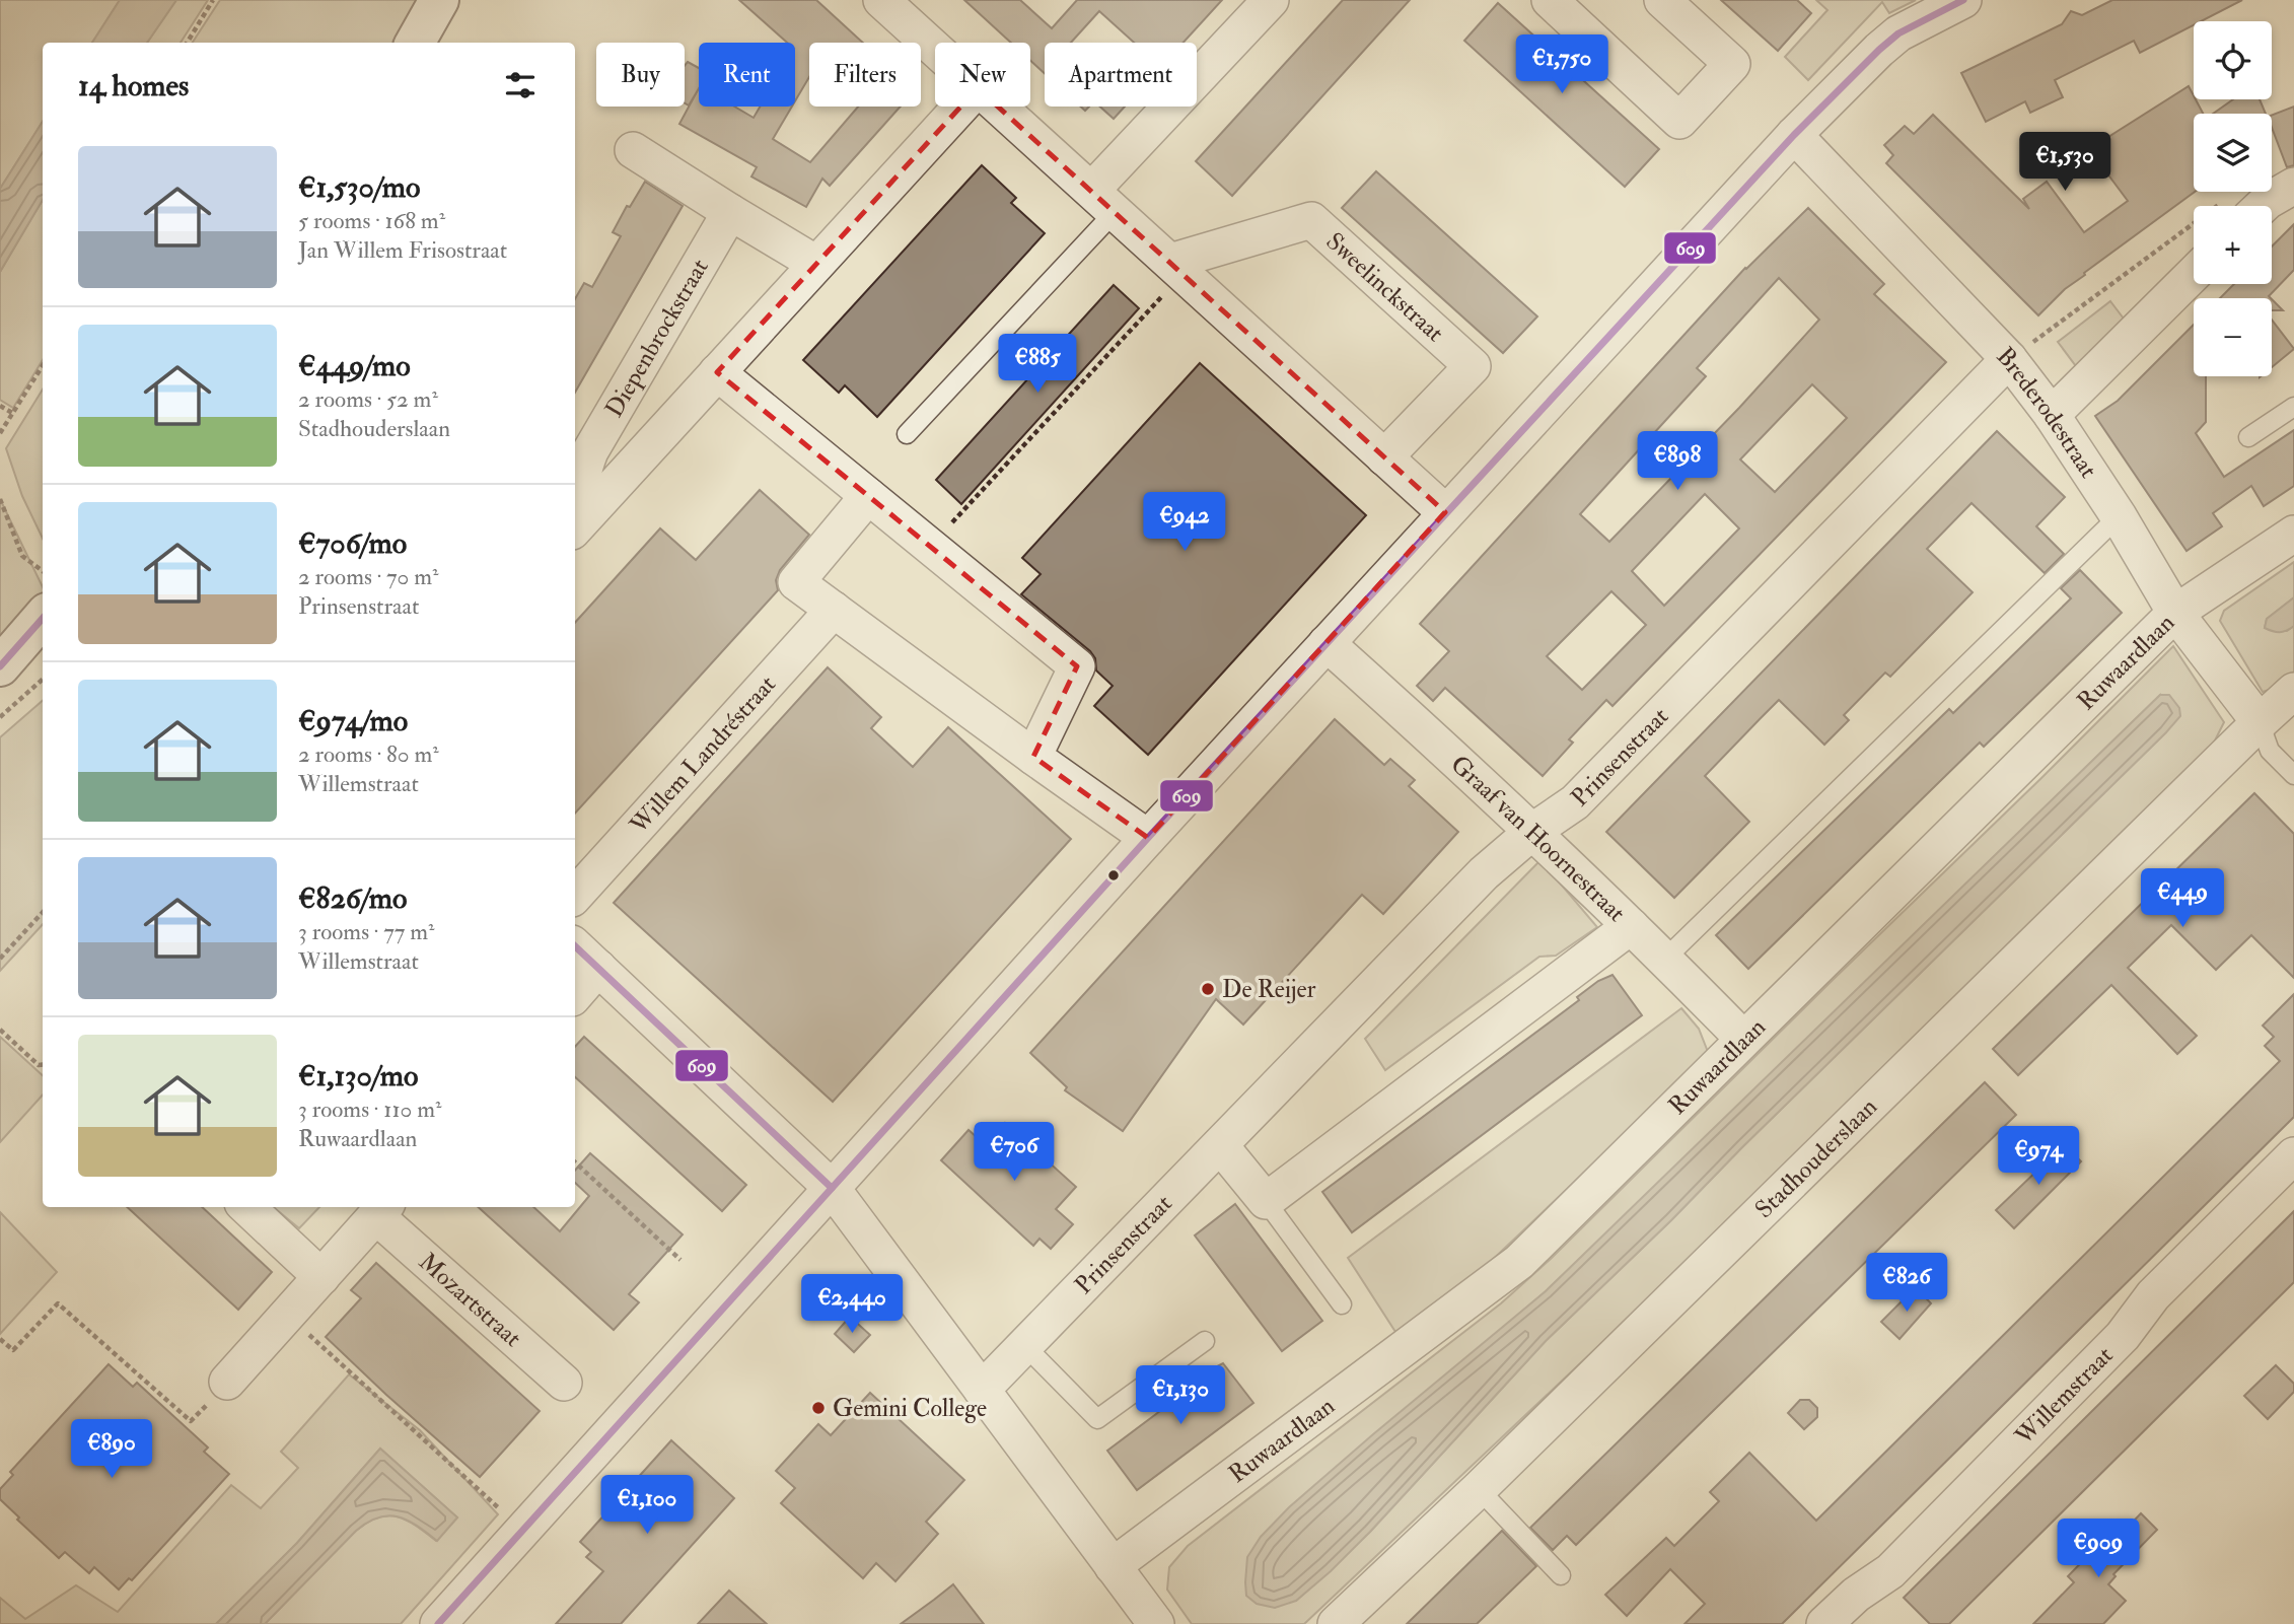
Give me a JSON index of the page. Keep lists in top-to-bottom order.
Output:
{
  "streets": {
    "street": [
      "Sweelinckstraat",
      "Diepenbrockstraat",
      "Brederodestraat",
      "Ruwaardlaan",
      "Willem Landréstraat",
      "Prinsenstraat",
      "Graaf van Hoornestraat",
      "Stadhouderslaan",
      "Mozartstraat",
      "Willemstraat"
    ]
  },
  "crossings": [
    ["Brederodestraat", "Ruwaardlaan"],
    ["Brederodestraat", "Prinsenstraat"],
    ["Brederodestraat", "Stadhouderslaan"],
    ["Ruwaardlaan", "Graaf van Hoornestraat"],
    ["Prinsenstraat", "Graaf van Hoornestraat"]
  ],
  "places": ["De Reijer", "Gemini College"],
  "lines": ["transit line 609"],
  "page": {
    "map_buttons": ["+", "−"],
    "price": [
      "€1,750",
      "€1,530",
      "€885",
      "€898",
      "€942",
      "€449",
      "€706",
      "€974",
      "€826",
      "€2,440",
      "€1,130",
      "€890",
      "€1,100",
      "€909"
    ],
    "chip": [
      "Buy",
      "Rent",
      "Filters",
      "New",
      "Apartment"
    ],
    "heading": "14 homes",
    "list": [
      {
        "name": "€1,530/mo",
        "note": "5 rooms · 168 m² · Jan Willem Frisostraat"
      },
      {
        "name": "€449/mo",
        "note": "2 rooms · 52 m² · Stadhouderslaan"
      },
      {
        "name": "€706/mo",
        "note": "2 rooms · 70 m² · Prinsenstraat"
      },
      {
        "name": "€974/mo",
        "note": "2 rooms · 80 m² · Willemstraat"
      },
      {
        "name": "€826/mo",
        "note": "3 rooms · 77 m² · Willemstraat"
      },
      {
        "name": "€1,130/mo",
        "note": "3 rooms · 110 m² · Ruwaardlaan"
      }
    ]
  }
}
